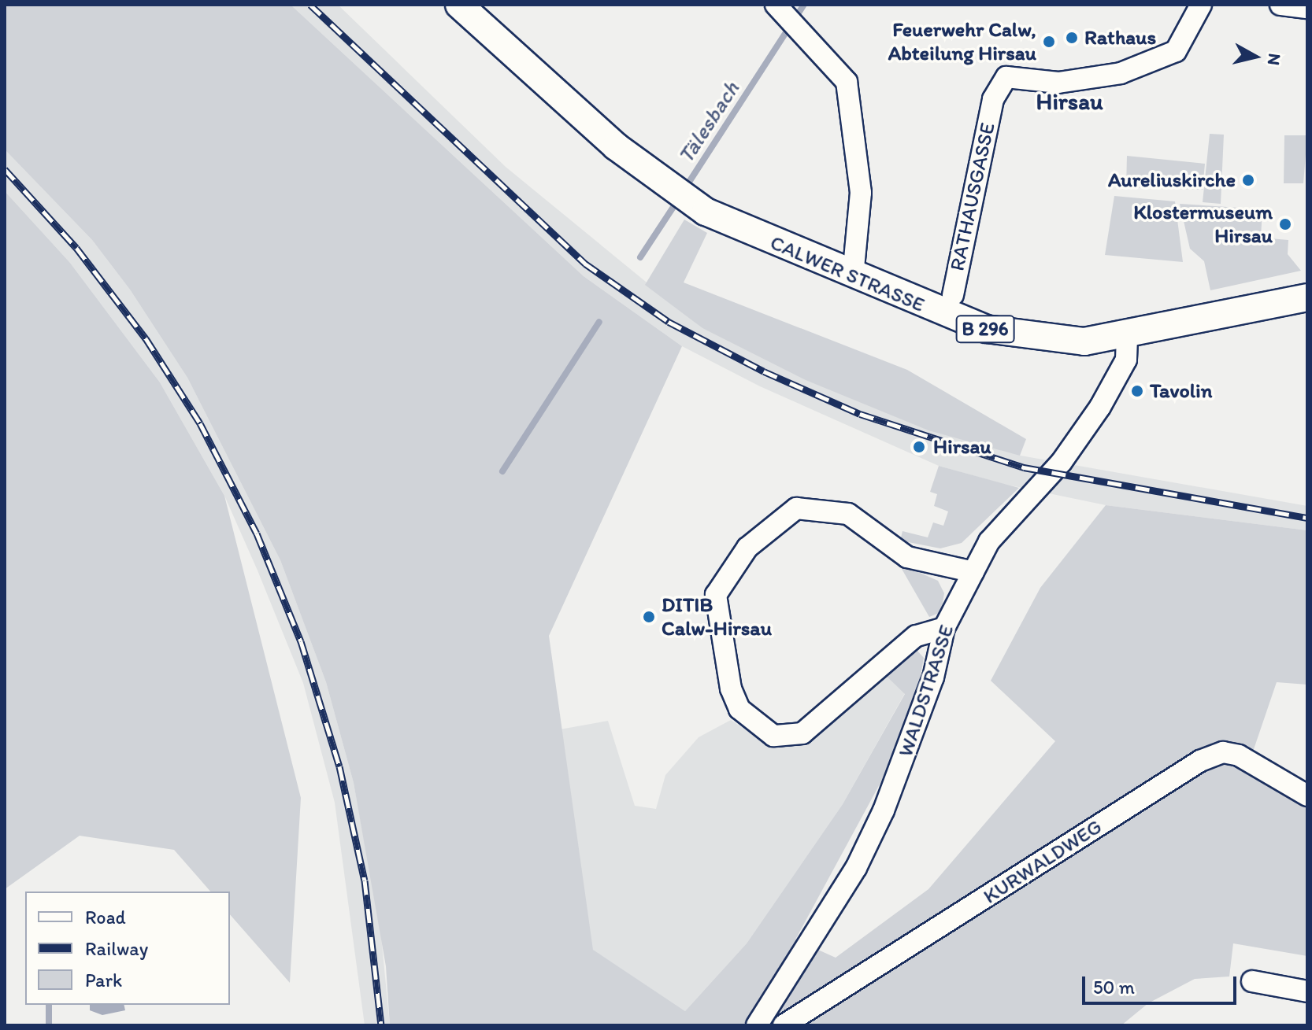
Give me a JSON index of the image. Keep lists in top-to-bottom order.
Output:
{
  "streets": {
    "main road": ["CALWER STRASSE", "B 296"],
    "street": ["RATHAUSGASSE", "WALDSTRASSE", "KURWALDWEG"]
  },
  "crossings": [
    ["CALWER STRASSE", "WALDSTRASSE"]
  ],
  "districts": ["Hirsau"],
  "water": ["Tälesbach"],
  "places": [
    "Rathaus",
    "Feuerwehr Calw, Abteilung Hirsau",
    "Aureliuskirche",
    "Klostermuseum Hirsau",
    "Tavolin",
    "Hirsau",
    "DITIB Calw-Hirsau"
  ],
  "legend": ["Road", "Railway", "Park"],
  "scale_bar": "50 m",
  "north": "right"
}
